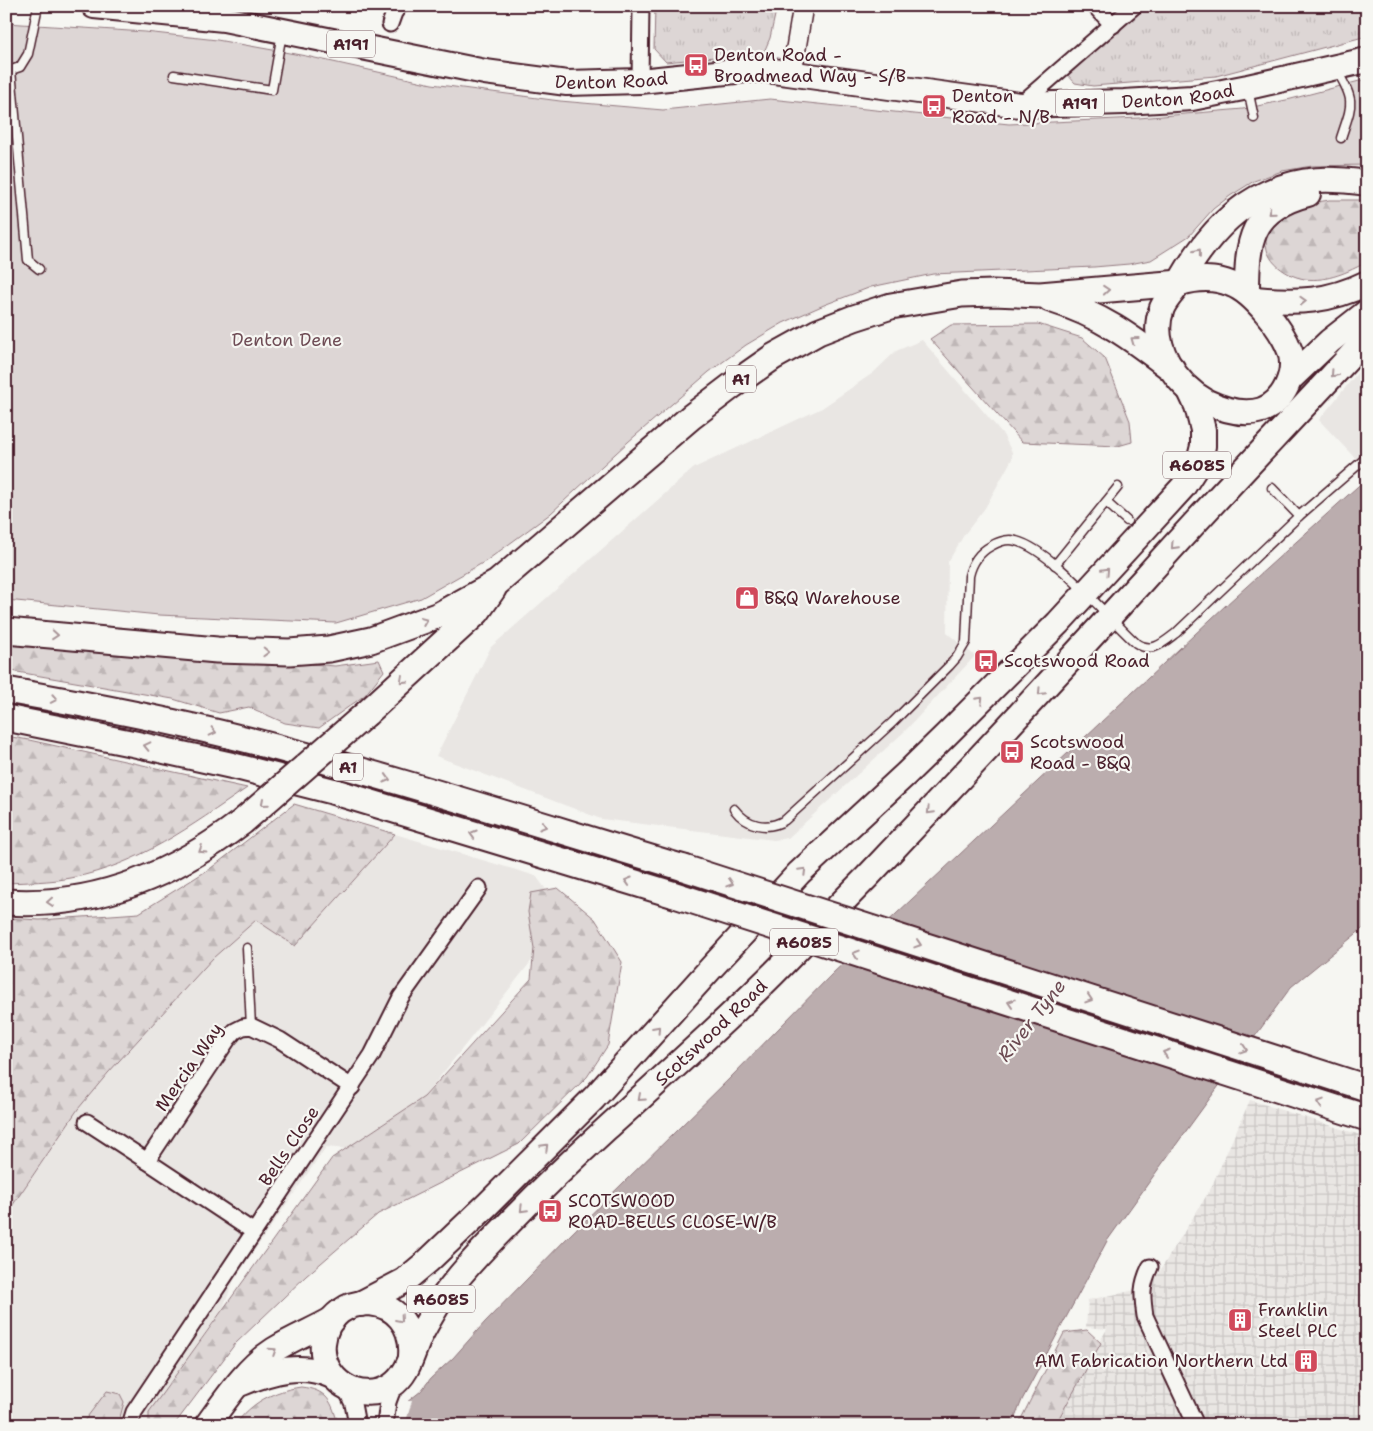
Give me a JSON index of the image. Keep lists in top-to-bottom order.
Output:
{
  "streets": {
    "highway": ["A1"],
    "main road": [
      "A191",
      "Denton Road",
      "A6085",
      "Scotswood Road"
    ],
    "street": ["Mercia Way", "Bells Close"]
  },
  "crossings": [
    ["A1", "Scotswood Road"],
    ["Mercia Way", "Bells Close"]
  ],
  "water": ["River Tyne"],
  "parks": ["Denton Dene"],
  "places": {
    "bus stop": [
      "Denton Road - Broadmead Way - S/B",
      "Denton Road - N/B",
      "Scotswood Road",
      "Scotswood Road - B&Q",
      "SCOTSWOOD ROAD-BELLS CLOSE-W/B"
    ],
    "shop": ["B&Q Warehouse"],
    "building": ["Franklin Steel PLC", "AM Fabrication Northern Ltd"]
  }
}
